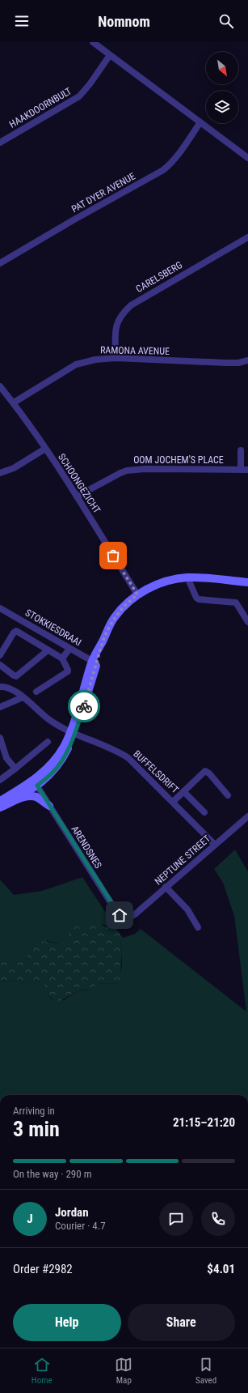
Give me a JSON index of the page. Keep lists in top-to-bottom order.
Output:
{
  "streets": {
    "street": [
      "HAAKDOORNBULT",
      "PAT DYER AVENUE",
      "CARELSBERG",
      "RAMONA AVENUE",
      "OOM JOCHEM'S PLACE",
      "SCHOONGEZICHT",
      "STOKKIESDRAAI",
      "BUFFELSDRIFT",
      "ARENDSNES",
      "NEPTUNE STREET"
    ]
  },
  "crossings": [
    ["CARELSBERG", "RAMONA AVENUE"],
    ["RAMONA AVENUE", "SCHOONGEZICHT"],
    ["OOM JOCHEM'S PLACE", "SCHOONGEZICHT"],
    ["BUFFELSDRIFT", "NEPTUNE STREET"],
    ["ARENDSNES", "NEPTUNE STREET"]
  ],
  "north": "bottom right",
  "page": {
    "header": "Nomnom",
    "heading": ["3 min", "Arriving in", "21:15–21:20"],
    "panel": [
      "Jordan",
      "Courier · 4.7",
      "Order #2982",
      "$4.01"
    ],
    "bar": "On the way · 290 m",
    "round": "J",
    "buttons": ["Help", "Share"],
    "tabs": ["Home", "Map", "Saved"]
  }
}
